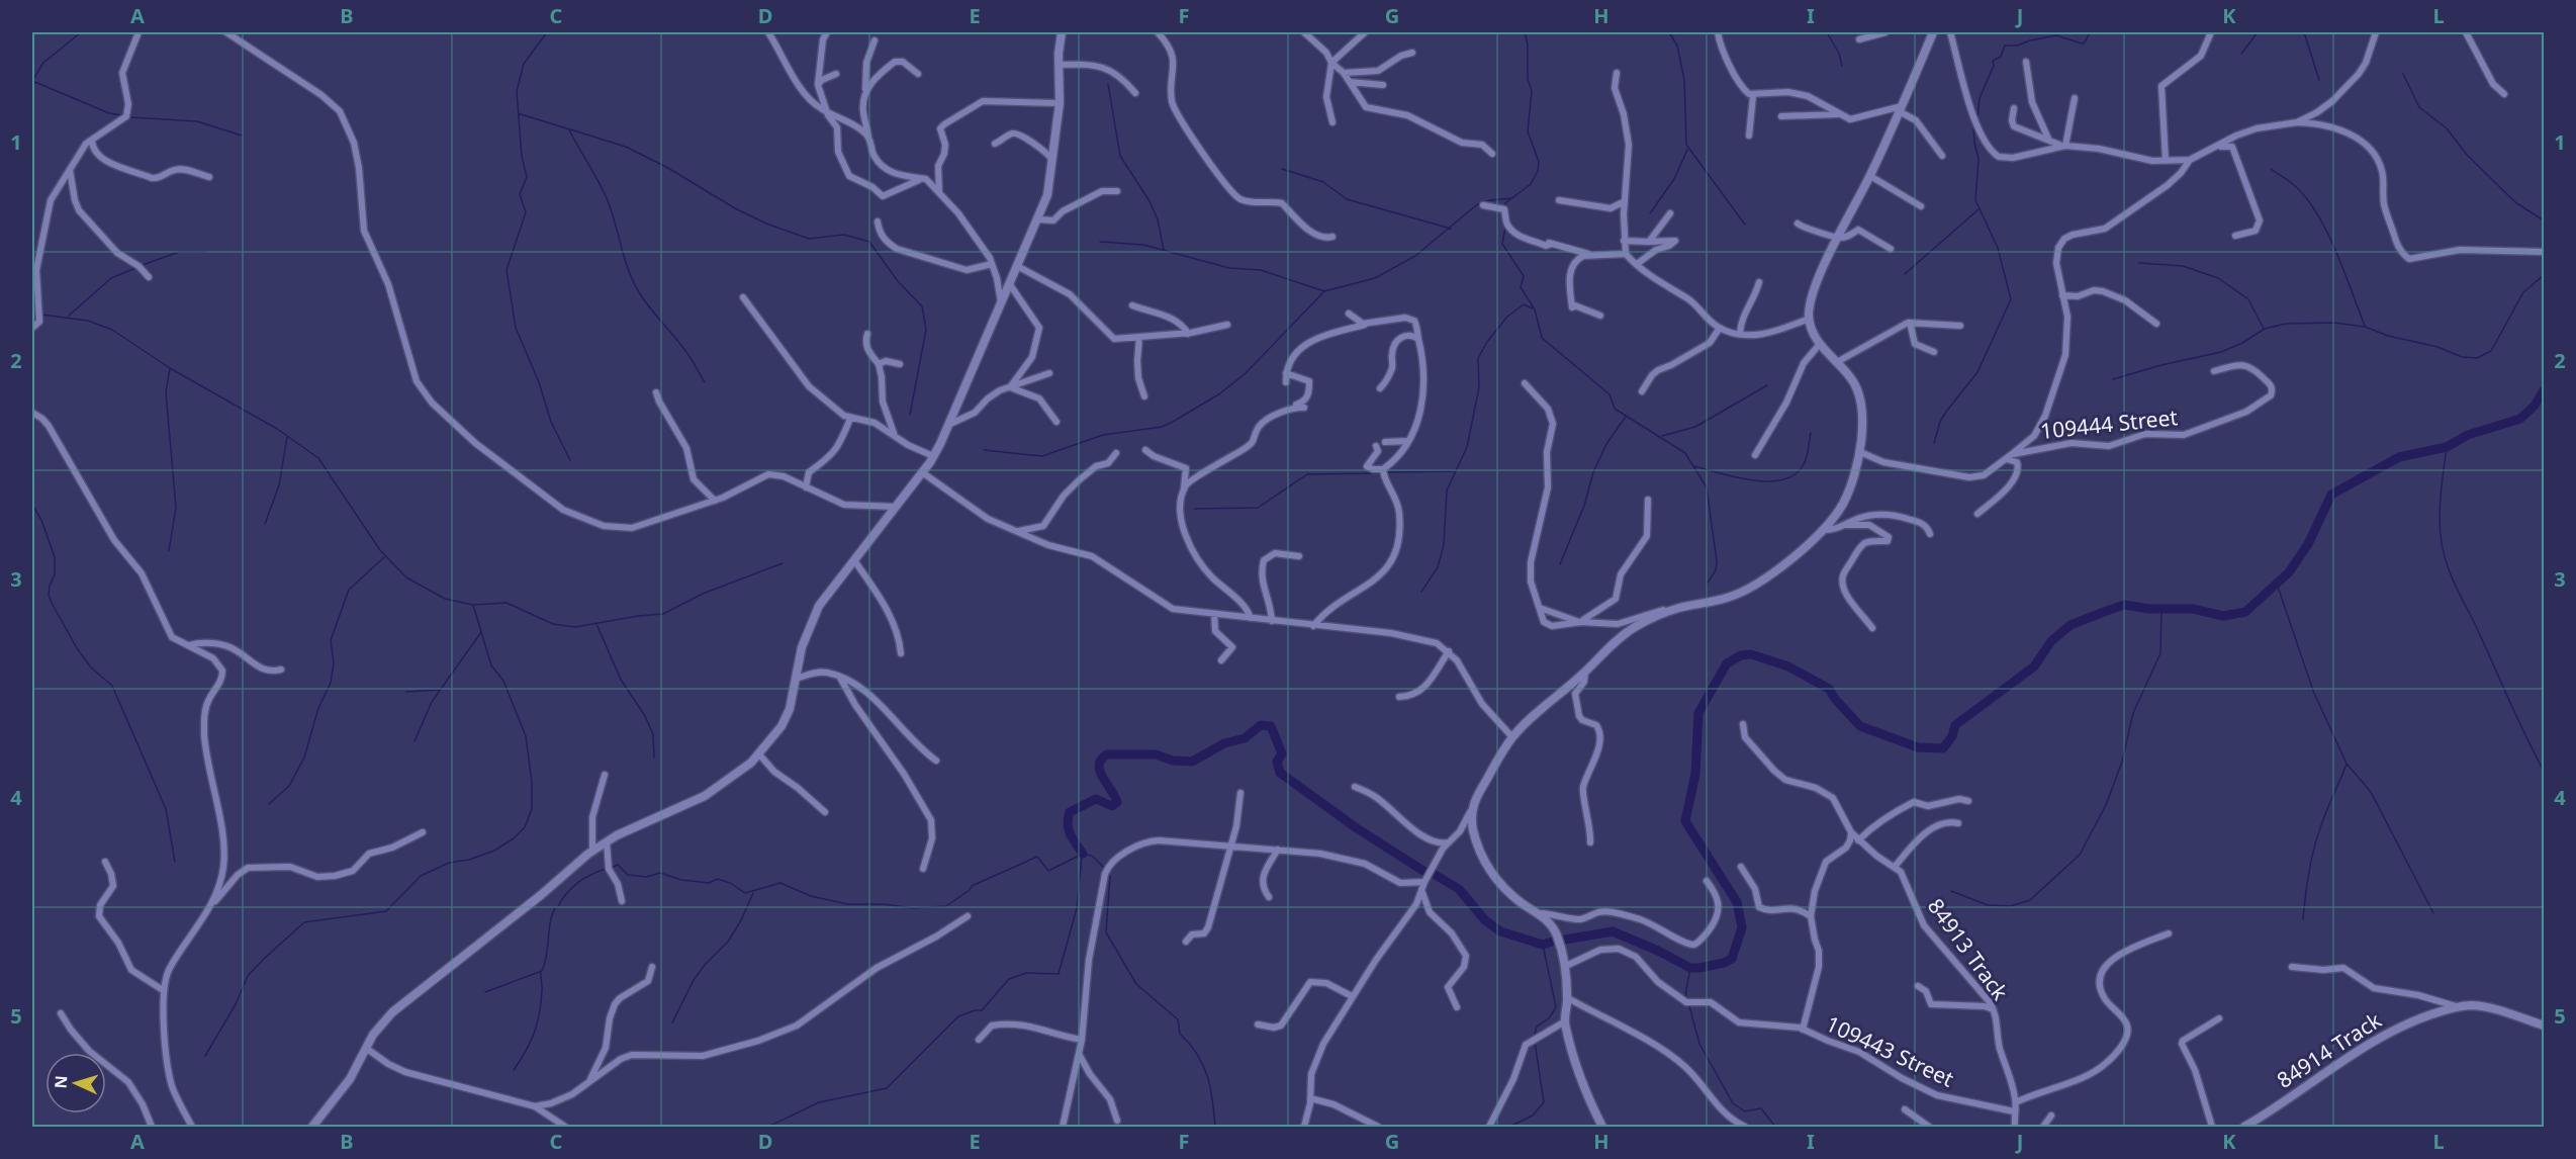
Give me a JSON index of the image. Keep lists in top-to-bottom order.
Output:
{
  "streets": {
    "street": [
      "109444 Street",
      "84913 Track",
      "84914 Track",
      "109443 Street"
    ]
  },
  "crossings": [
    ["84913 Track", "109443 Street"]
  ],
  "north": "left",
  "grid": {
    "columns": [
      "A",
      "B",
      "C",
      "D",
      "E",
      "F",
      "G",
      "H",
      "I",
      "J",
      "K",
      "L"
    ],
    "rows": [
      "1",
      "2",
      "3",
      "4",
      "5"
    ]
  }
}
